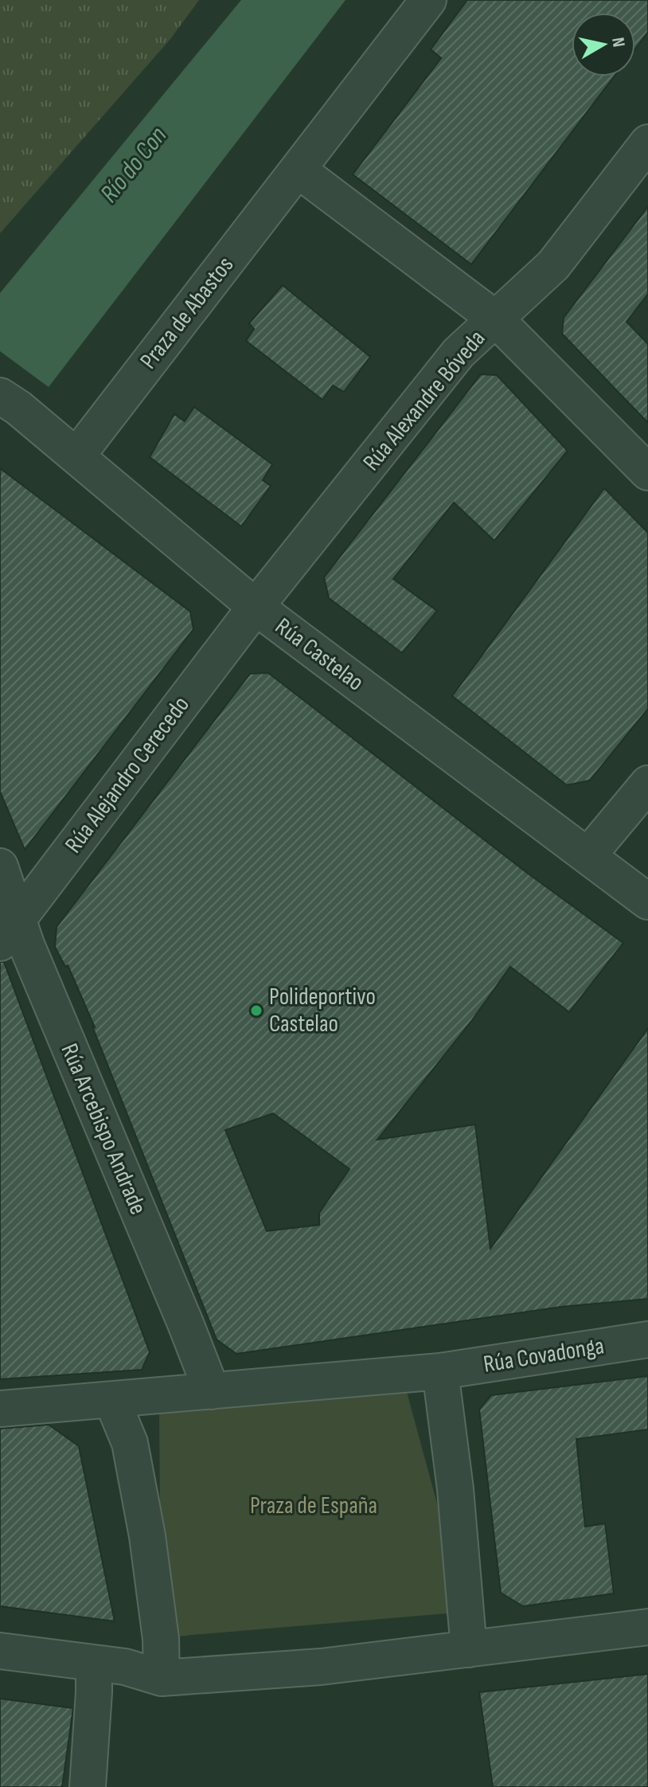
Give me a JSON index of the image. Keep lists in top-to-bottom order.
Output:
{
  "streets": {
    "street": [
      "Praza de Abastos",
      "Rúa Alexandre Bóveda",
      "Rúa Castelao",
      "Rúa Alejandro Cerecedo",
      "Rúa Arcebispo Andrade",
      "Rúa Covadonga"
    ]
  },
  "crossings": [
    ["Praza de Abastos", "Rúa Castelao"],
    ["Rúa Alexandre Bóveda", "Rúa Castelao"],
    ["Rúa Alexandre Bóveda", "Rúa Alejandro Cerecedo"],
    ["Rúa Castelao", "Rúa Alejandro Cerecedo"],
    ["Rúa Alejandro Cerecedo", "Rúa Arcebispo Andrade"]
  ],
  "water": ["Río do Con"],
  "parks": ["Praza de España"],
  "places": ["Polideportivo Castelao"],
  "north": "right"
}
